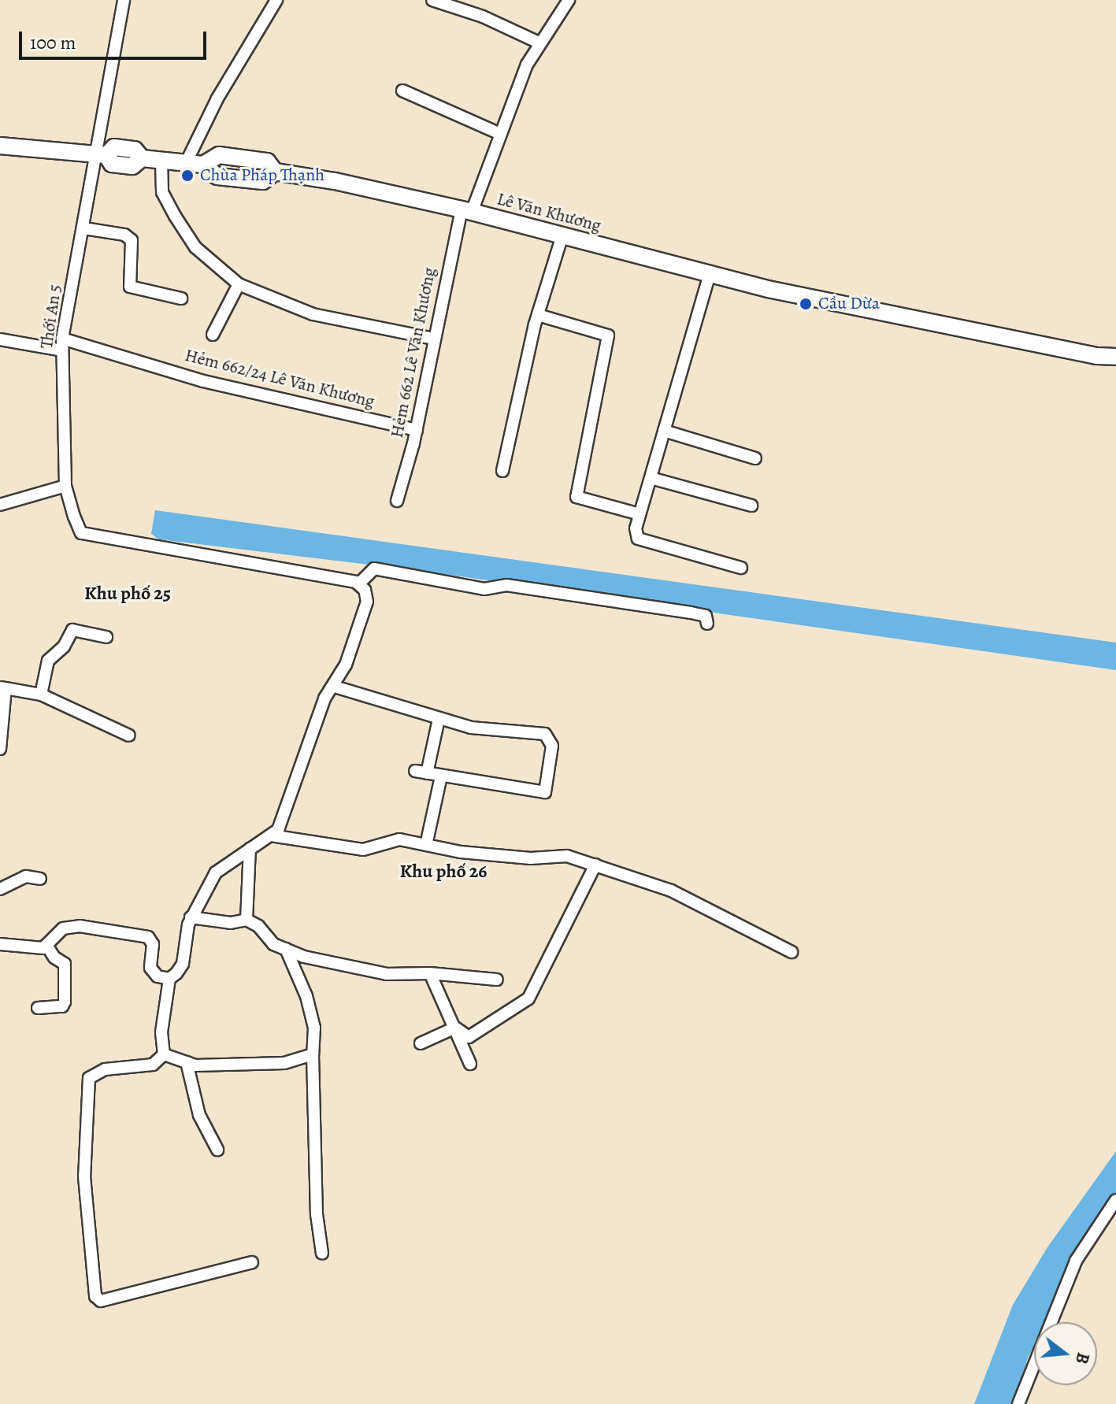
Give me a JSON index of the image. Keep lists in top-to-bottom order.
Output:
{
  "streets": {
    "main road": ["Lê Văn Khương"],
    "street": ["Thới An 5", "Hẻm 662 Lê Văn Khương", "Hẻm 662/24 Lê Văn Khương"]
  },
  "crossings": [
    ["Lê Văn Khương", "Thới An 5"],
    ["Lê Văn Khương", "Hẻm 662 Lê Văn Khương"],
    ["Thới An 5", "Hẻm 662/24 Lê Văn Khương"],
    ["Hẻm 662 Lê Văn Khương", "Hẻm 662/24 Lê Văn Khương"]
  ],
  "districts": ["Khu phố 25", "Khu phố 26"],
  "places": ["Chùa Pháp Thạnh", "Cầu Dừa"],
  "scale_bar": "100 m",
  "north": "right"
}
